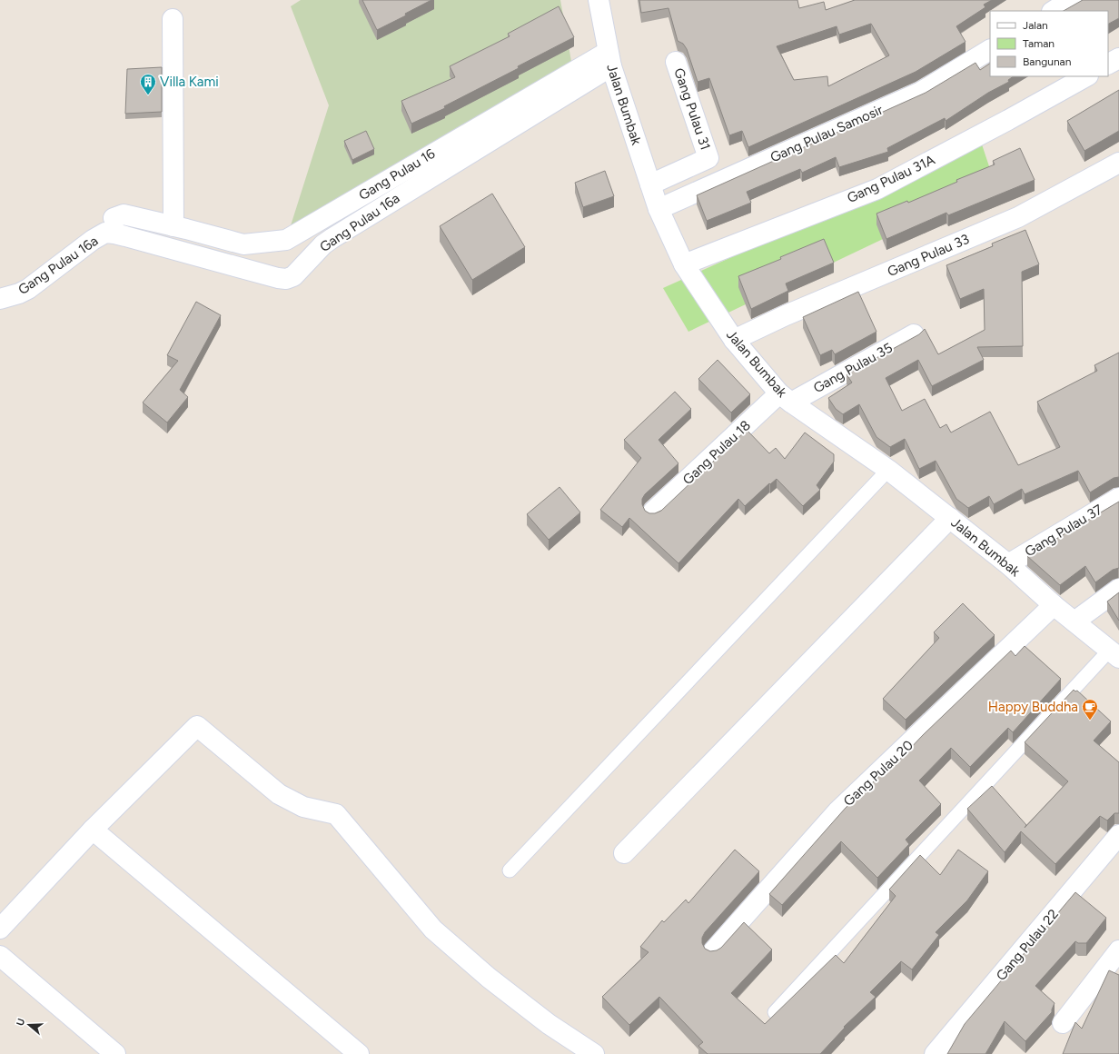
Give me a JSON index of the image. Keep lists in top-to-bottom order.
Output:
{
  "streets": {
    "street": [
      "Jalan Bumbak",
      "Gang Pulau 31",
      "Gang Pulau Samosir",
      "Gang Pulau 16",
      "Gang Pulau 31A",
      "Gang Pulau 16a",
      "Gang Pulau 33",
      "Gang Pulau 35",
      "Gang Pulau 18",
      "Gang Pulau 37",
      "Gang Pulau 20",
      "Gang Pulau 22"
    ]
  },
  "crossings": [
    ["Jalan Bumbak", "Gang Pulau 31"],
    ["Jalan Bumbak", "Gang Pulau Samosir"],
    ["Jalan Bumbak", "Gang Pulau 16"],
    ["Jalan Bumbak", "Gang Pulau 31A"],
    ["Jalan Bumbak", "Gang Pulau 16a"],
    ["Jalan Bumbak", "Gang Pulau 33"],
    ["Jalan Bumbak", "Gang Pulau 35"],
    ["Jalan Bumbak", "Gang Pulau 18"],
    ["Jalan Bumbak", "Gang Pulau 37"],
    ["Jalan Bumbak", "Gang Pulau 20"],
    ["Gang Pulau 16", "Gang Pulau 16a"],
    ["Gang Pulau 35", "Gang Pulau 18"]
  ],
  "places": {
    "building": ["Villa Kami"],
    "cafe": ["Happy Buddha"]
  },
  "legend": ["Jalan", "Taman", "Bangunan"],
  "north": "left"
}
